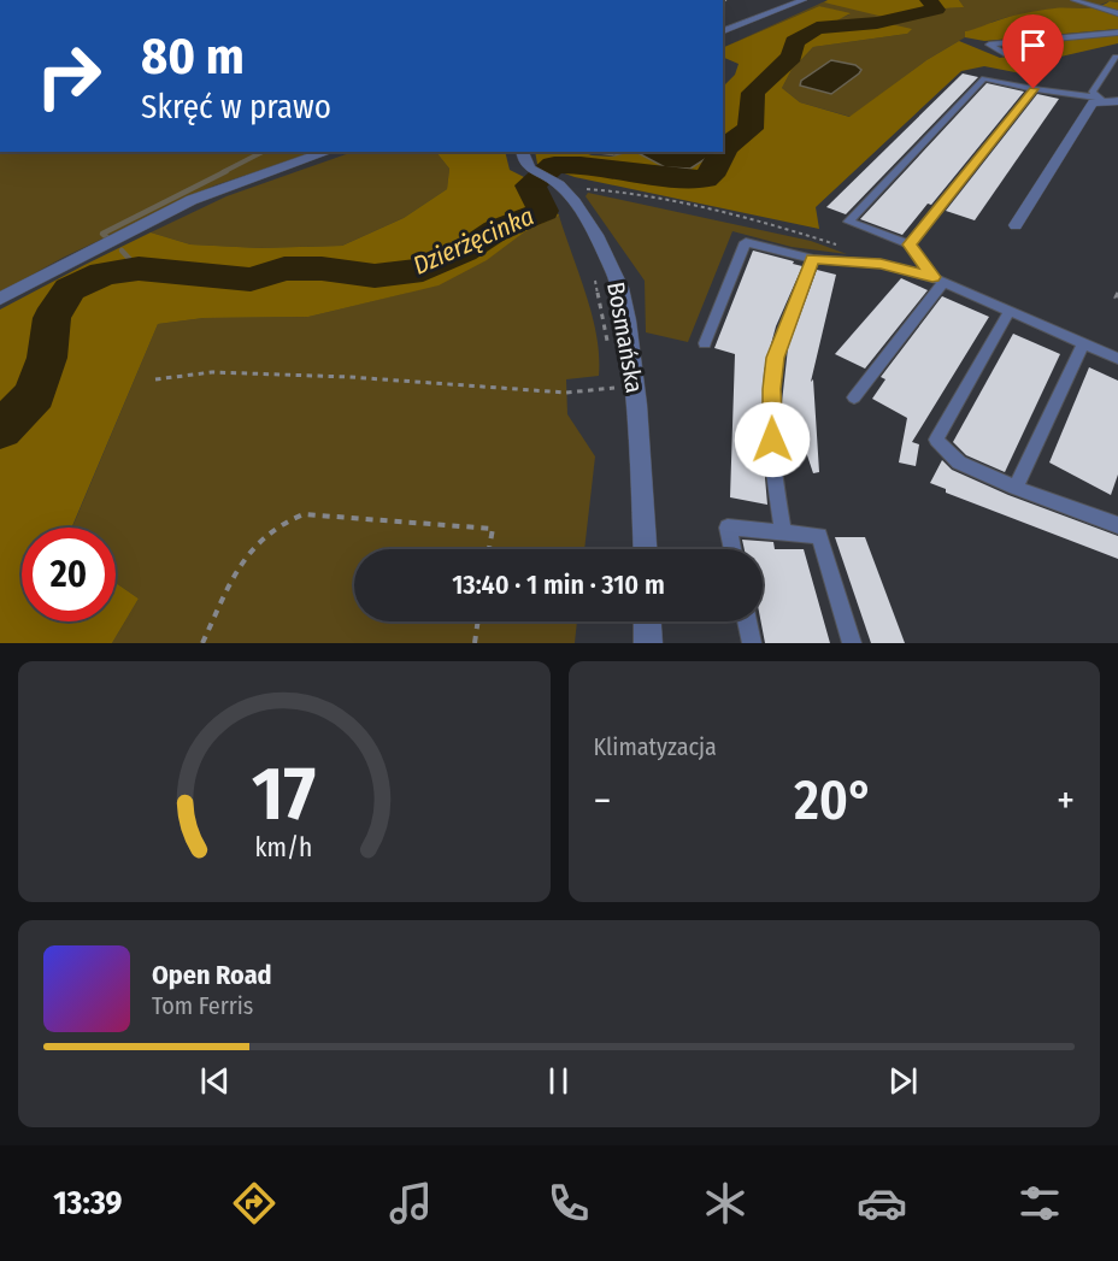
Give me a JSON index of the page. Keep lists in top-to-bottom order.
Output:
{
  "streets": {
    "street": ["Bosmańska"]
  },
  "water": ["Dzierżęcinka"],
  "page": {
    "turn": ["80 m", "Skręć w prawo"],
    "limit": "20",
    "trip": "13:40 · 1 min · 310 m",
    "tile": "Klimatyzacja",
    "heat": ["−", "20°", "+"],
    "song": ["Open Road", "Tom Ferris"],
    "tabs": "13:39",
    "gauge": ["17", "km/h"]
  }
}
